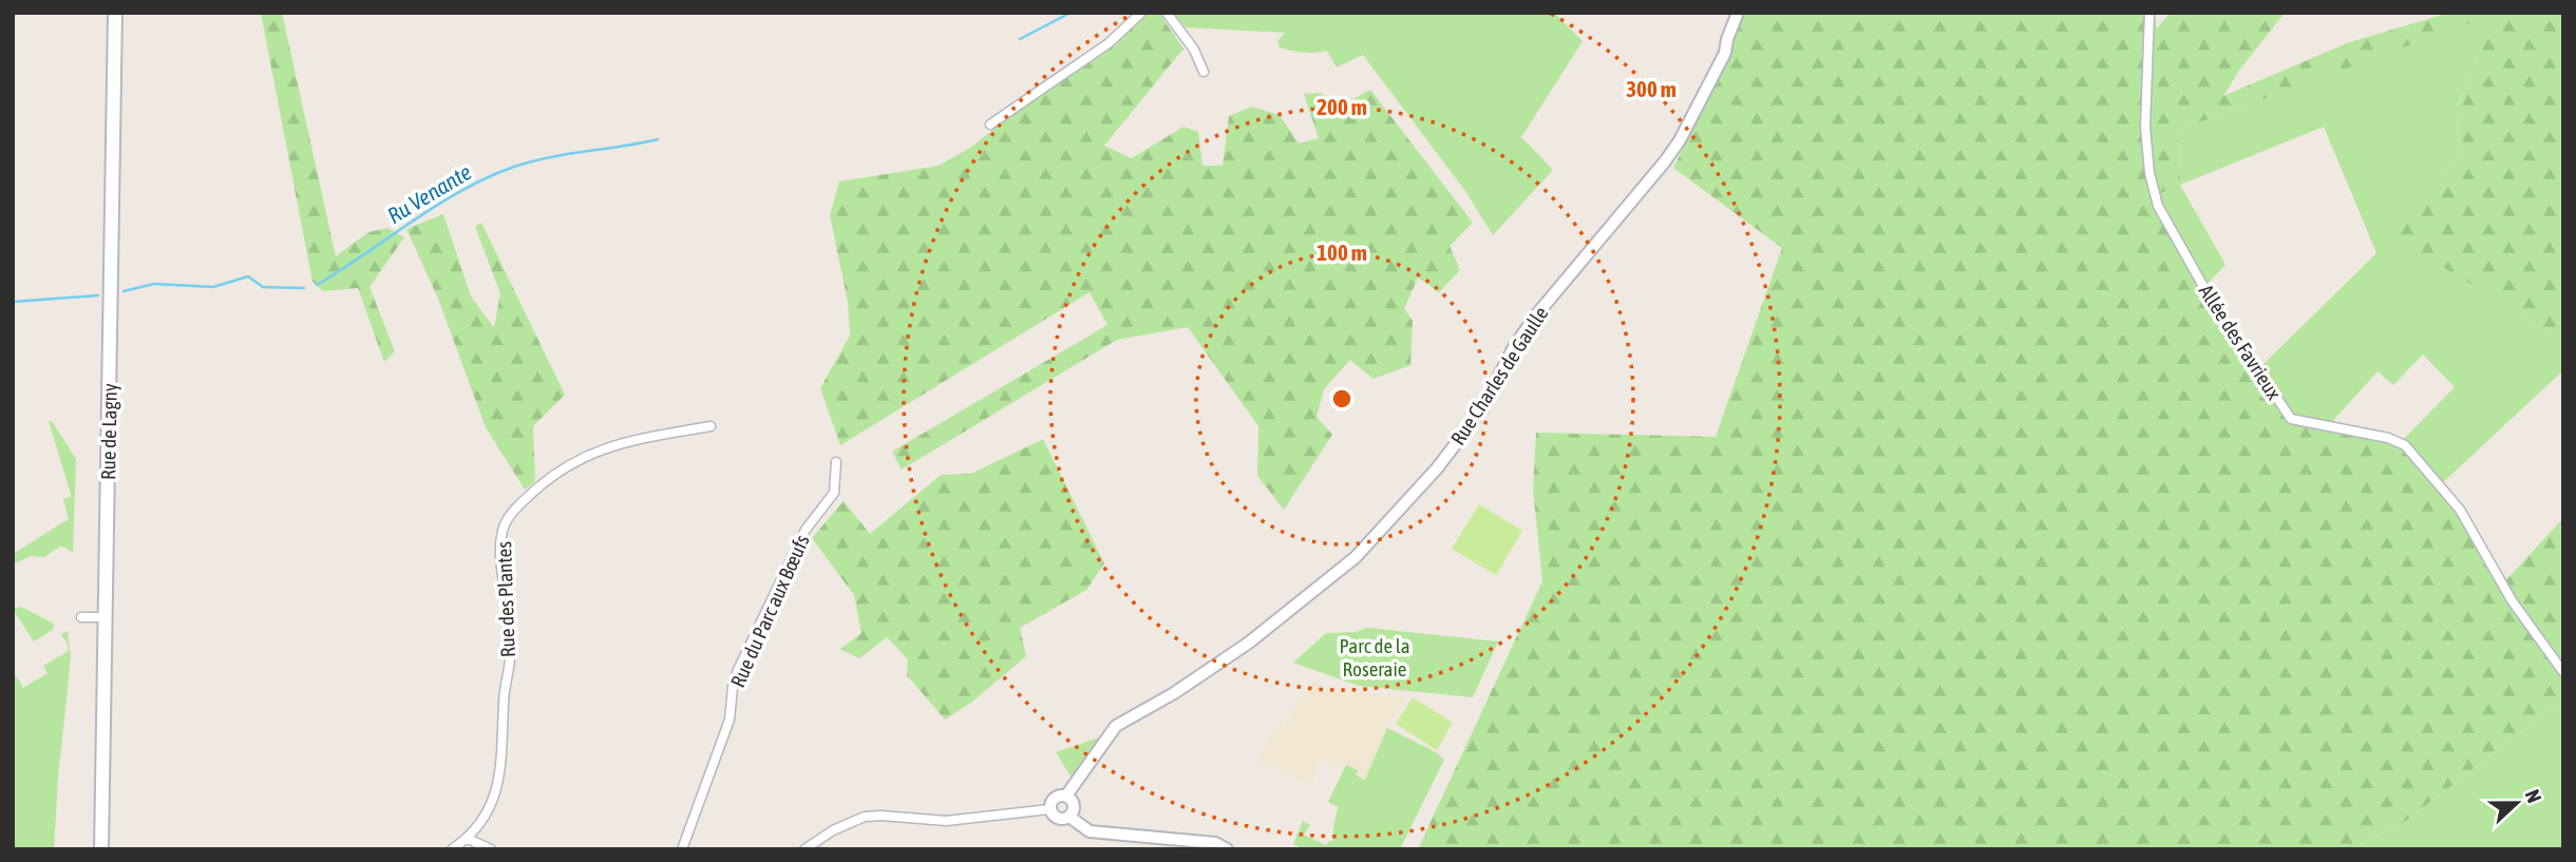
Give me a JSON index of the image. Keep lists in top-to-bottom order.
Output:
{
  "streets": {
    "main road": ["Rue de Lagny"],
    "street": [
      "Allée des Favrieux",
      "Rue Charles de Gaulle",
      "Rue des Plantes",
      "Rue du Parc aux Bœufs"
    ]
  },
  "water": ["Ru Venante"],
  "parks": ["Parc de la Roseraie"],
  "north": "right",
  "rings": ["300 m", "200 m", "100 m"]
}
